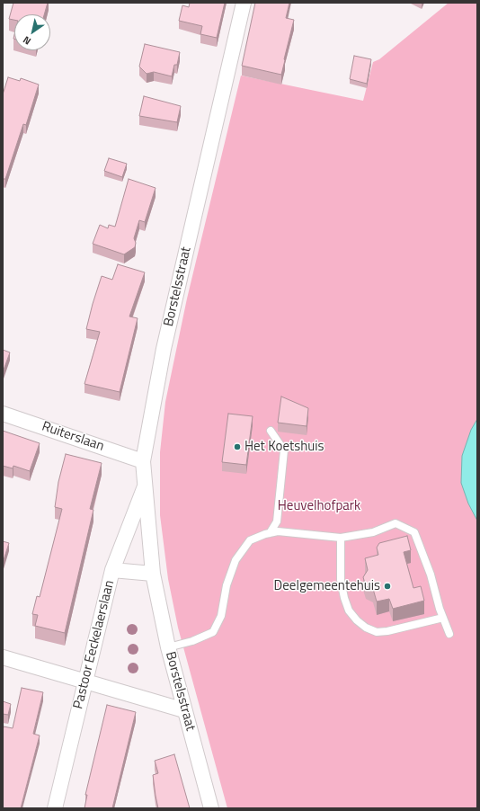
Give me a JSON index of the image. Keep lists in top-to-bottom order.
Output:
{
  "streets": {
    "street": ["Borstelsstraat", "Ruiterslaan", "Pastoor Eeckelaerslaan"]
  },
  "crossings": [
    ["Borstelsstraat", "Ruiterslaan"],
    ["Borstelsstraat", "Pastoor Eeckelaerslaan"]
  ],
  "parks": ["Heuvelhofpark"],
  "places": ["Het Koetshuis", "Deelgemeentehuis"],
  "north": "bottom left"
}
